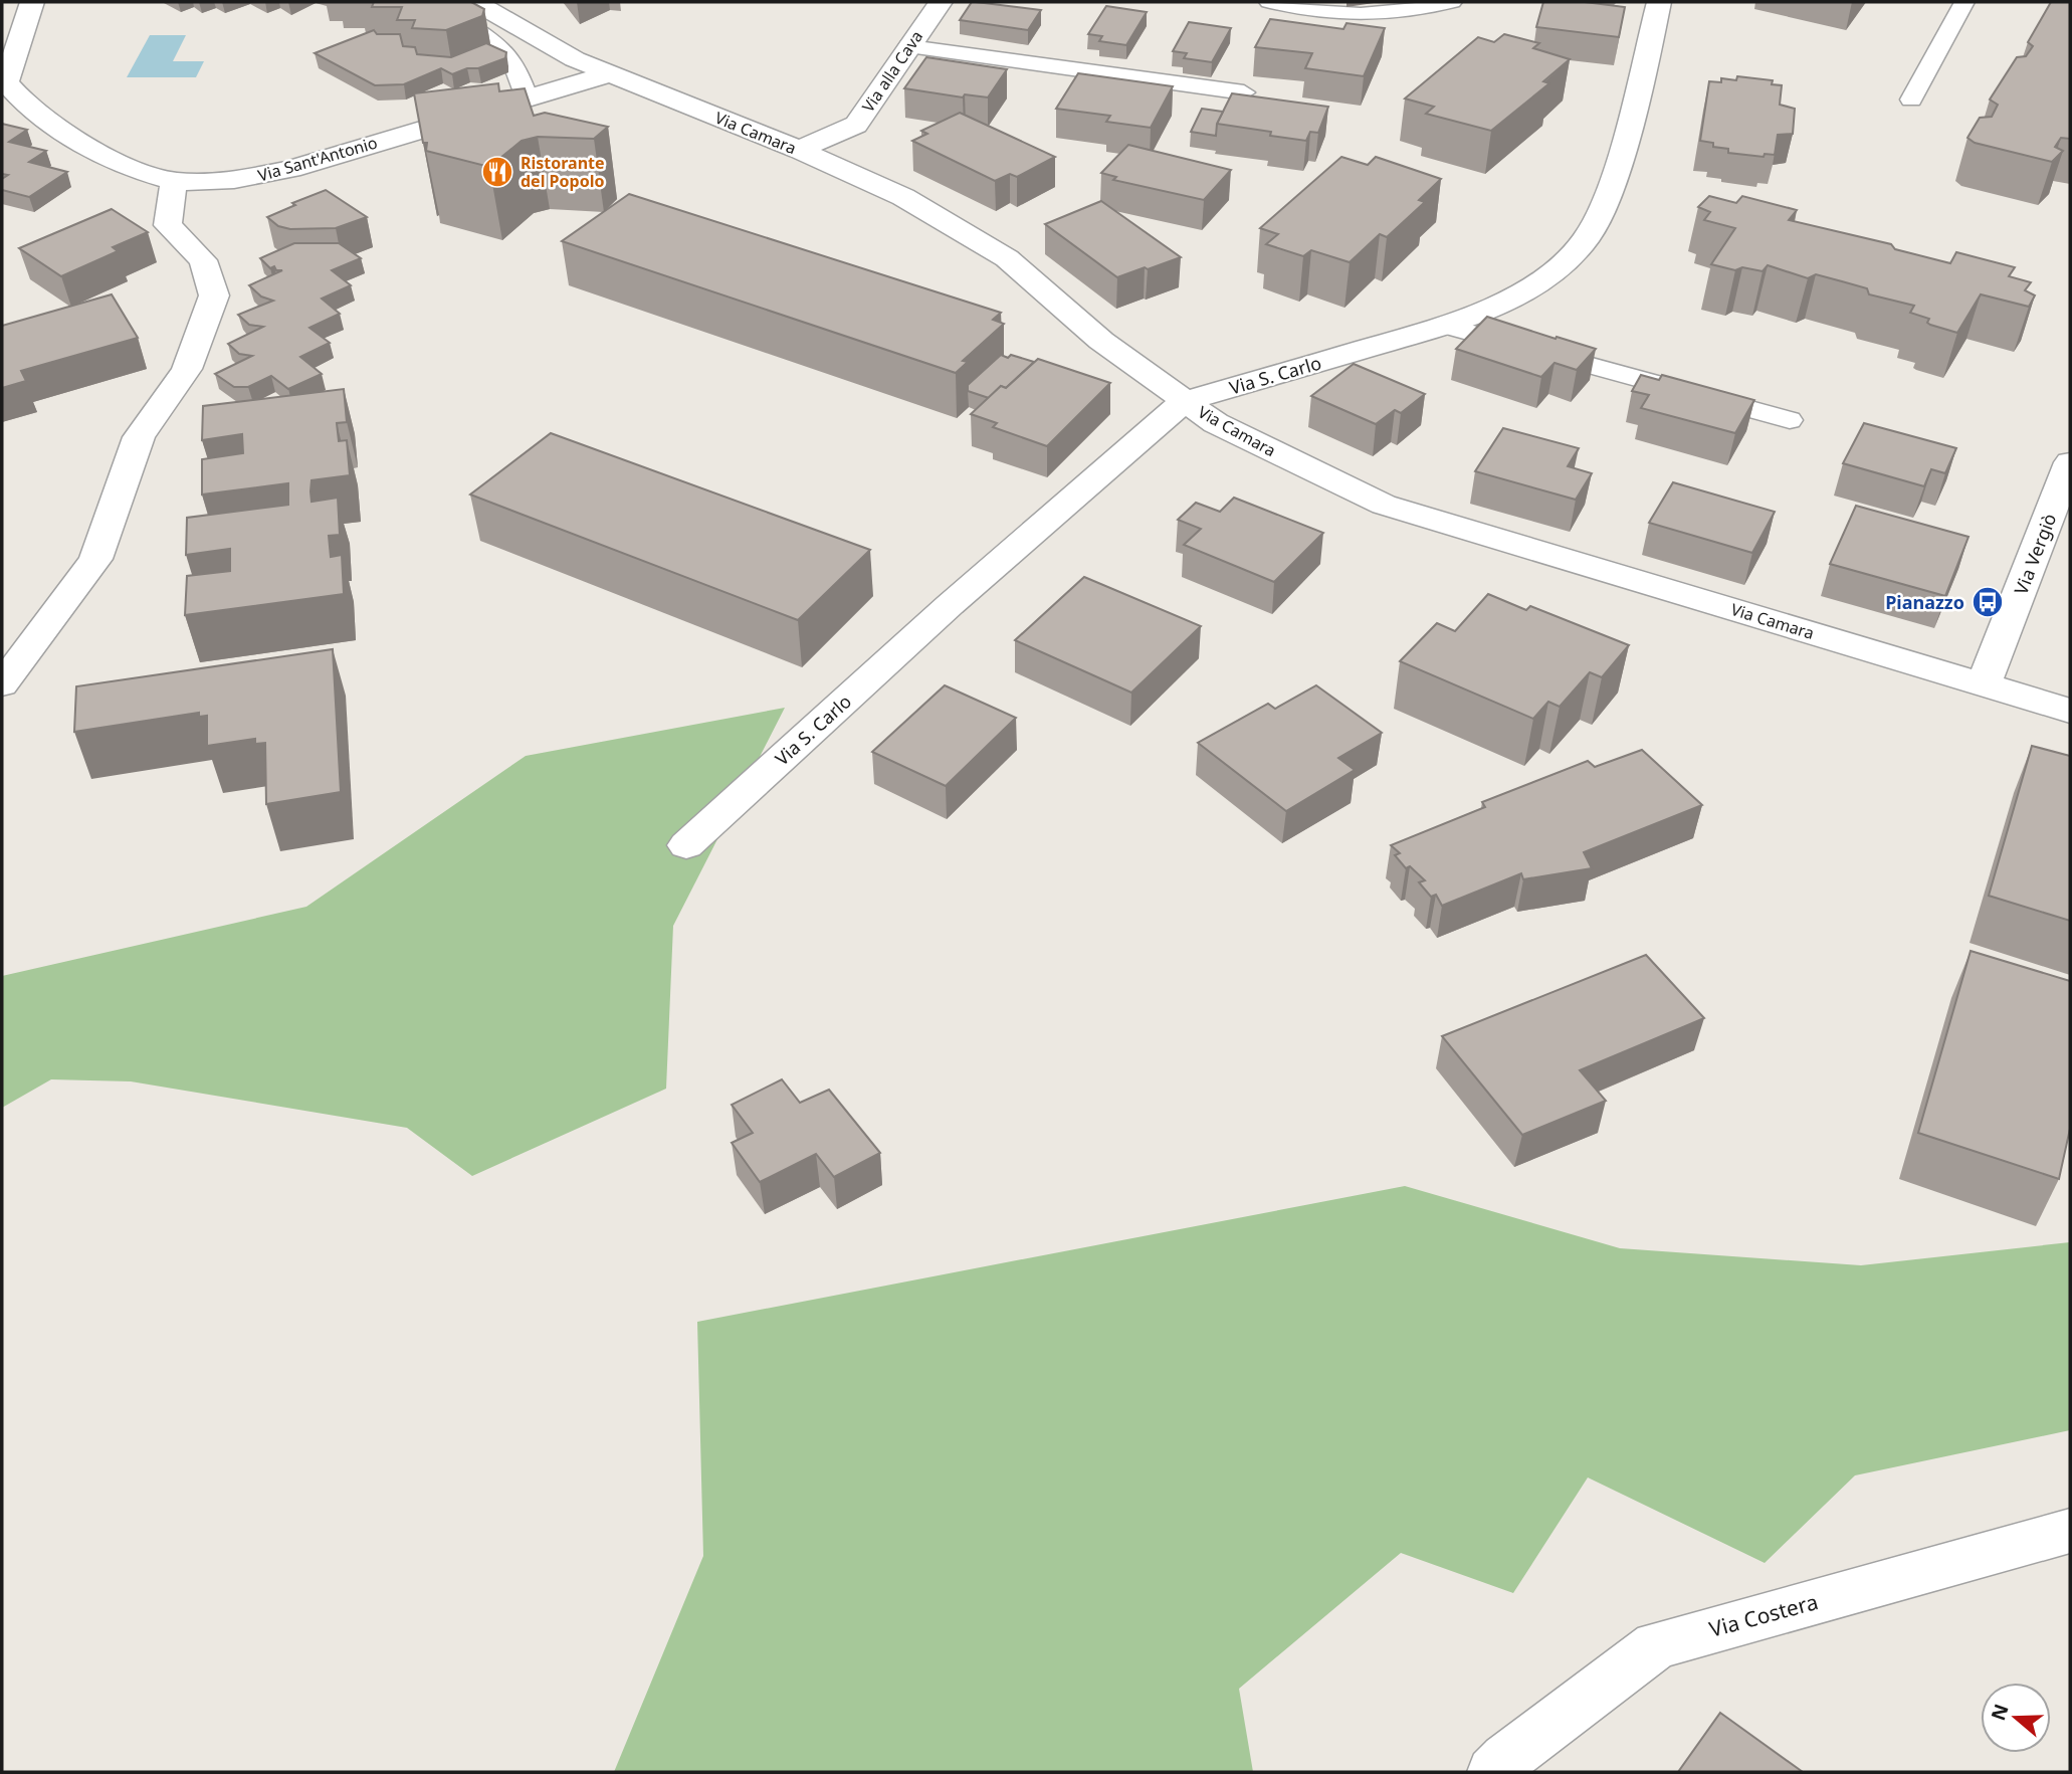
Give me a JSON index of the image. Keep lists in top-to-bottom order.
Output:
{
  "streets": {
    "street": [
      "Via alla Cava",
      "Via Camara",
      "Via Sant'Antonio",
      "Via S. Carlo",
      "Via Vergiò",
      "Via Costera"
    ]
  },
  "crossings": [
    ["Via alla Cava", "Via Camara"],
    ["Via Camara", "Via Sant'Antonio"],
    ["Via Camara", "Via S. Carlo"],
    ["Via Camara", "Via Vergiò"]
  ],
  "places": {
    "restaurant": ["Ristorante del Popolo"],
    "bus stop": ["Pianazzo"]
  },
  "north": "left"
}
